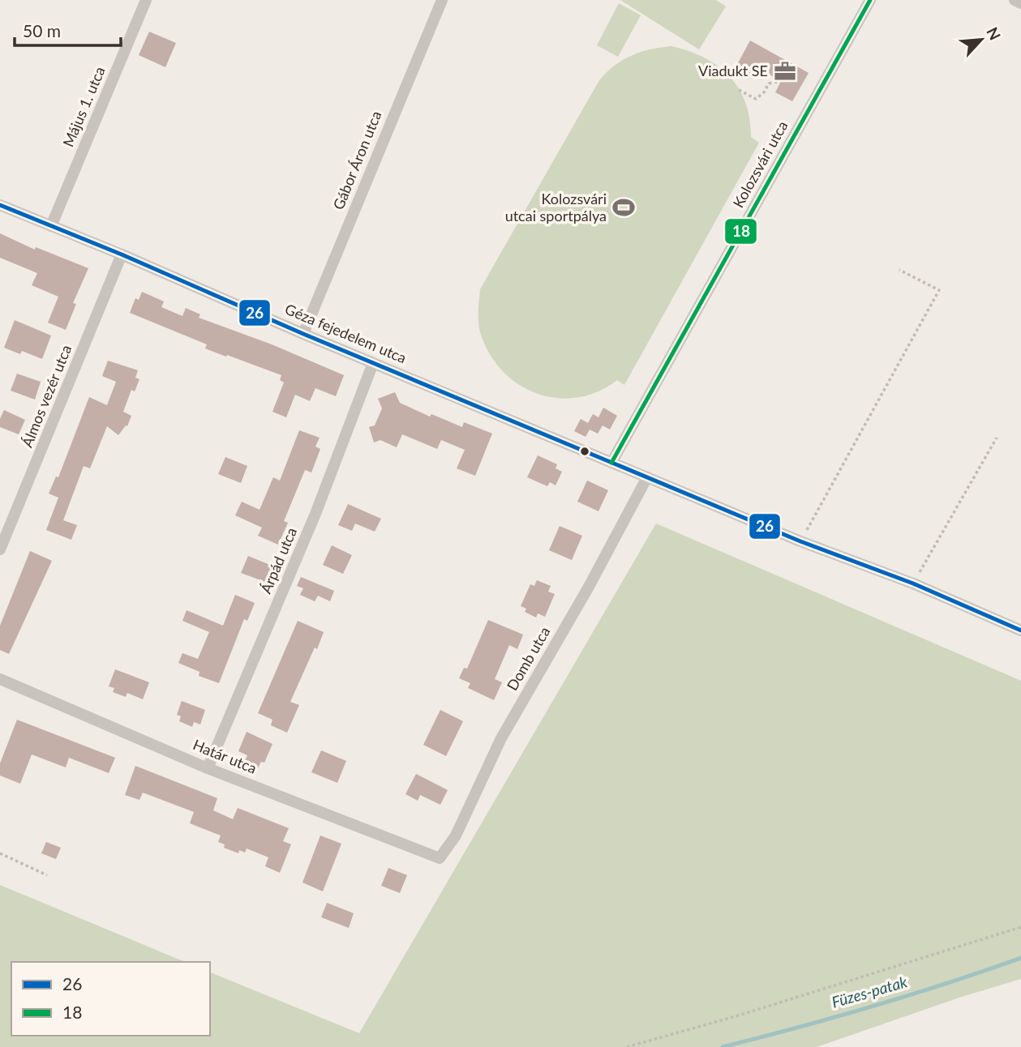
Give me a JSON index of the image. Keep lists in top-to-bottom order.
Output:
{
  "streets": {
    "street": [
      "Május 1. utca",
      "Gábor Áron utca",
      "Kolozsvári utca",
      "Géza fejedelem utca",
      "Álmos vezér utca",
      "Árpád utca",
      "Domb utca",
      "Határ utca"
    ]
  },
  "crossings": [
    ["Május 1. utca", "Géza fejedelem utca"],
    ["Gábor Áron utca", "Géza fejedelem utca"],
    ["Kolozsvári utca", "Géza fejedelem utca"],
    ["Géza fejedelem utca", "Álmos vezér utca"],
    ["Géza fejedelem utca", "Árpád utca"],
    ["Géza fejedelem utca", "Domb utca"],
    ["Árpád utca", "Határ utca"],
    ["Domb utca", "Határ utca"]
  ],
  "water": ["Füzes-patak"],
  "places": {
    "office": ["Viadukt SE"],
    "sports": ["Kolozsvári utcai sportpálya"]
  },
  "lines": ["transit line 18", "transit line 26"],
  "legend": ["26", "18"],
  "scale_bar": "50 m",
  "north": "top right"
}
